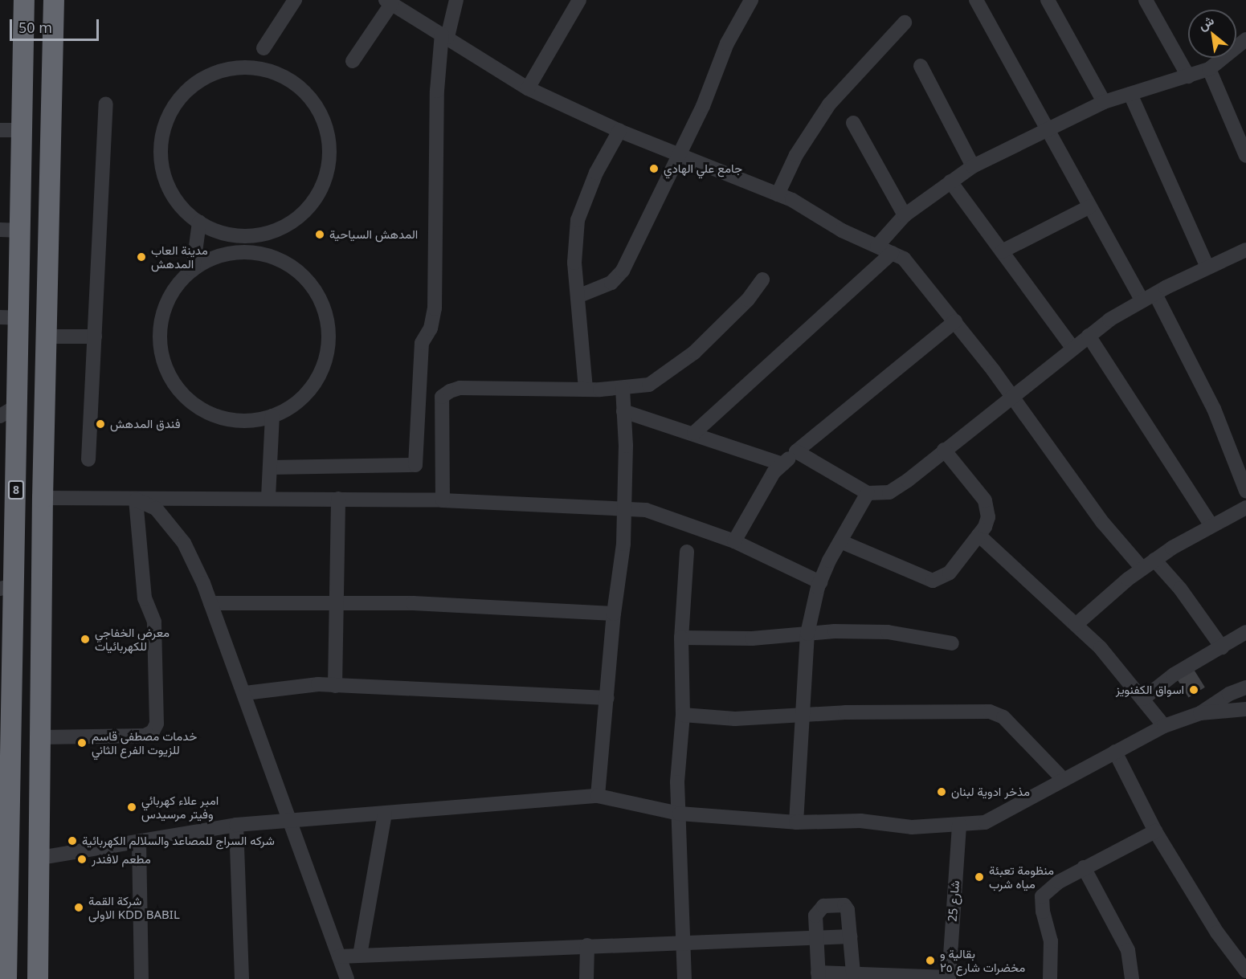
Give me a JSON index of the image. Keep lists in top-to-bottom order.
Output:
{
  "streets": {
    "highway": ["8"],
    "street": ["شارع 25"]
  },
  "places": [
    "جامع علي الهادي",
    "المدهش السياحية",
    "مدينة العاب المدهش",
    "فندق المدهش",
    "معرض الخفاجي للكهربائيات",
    "اسواق الكفنويز",
    "خدمات مصطفى قاسم للزيوت الفرع الثاني",
    "مذخر ادوية لبنان",
    "امير علاء كهربائي وفيتر مرسيدس",
    "شركه السراج للمصاعد والسلالم الكهربائية",
    "مطعم لافندر",
    "منظومة تعبئة مياه شرب",
    "شركة القمة الاولى KDD BABIL",
    "بقالية و مخضرات شارع ٢٥"
  ],
  "scale_bar": "50 m",
  "north": "top left"
}
